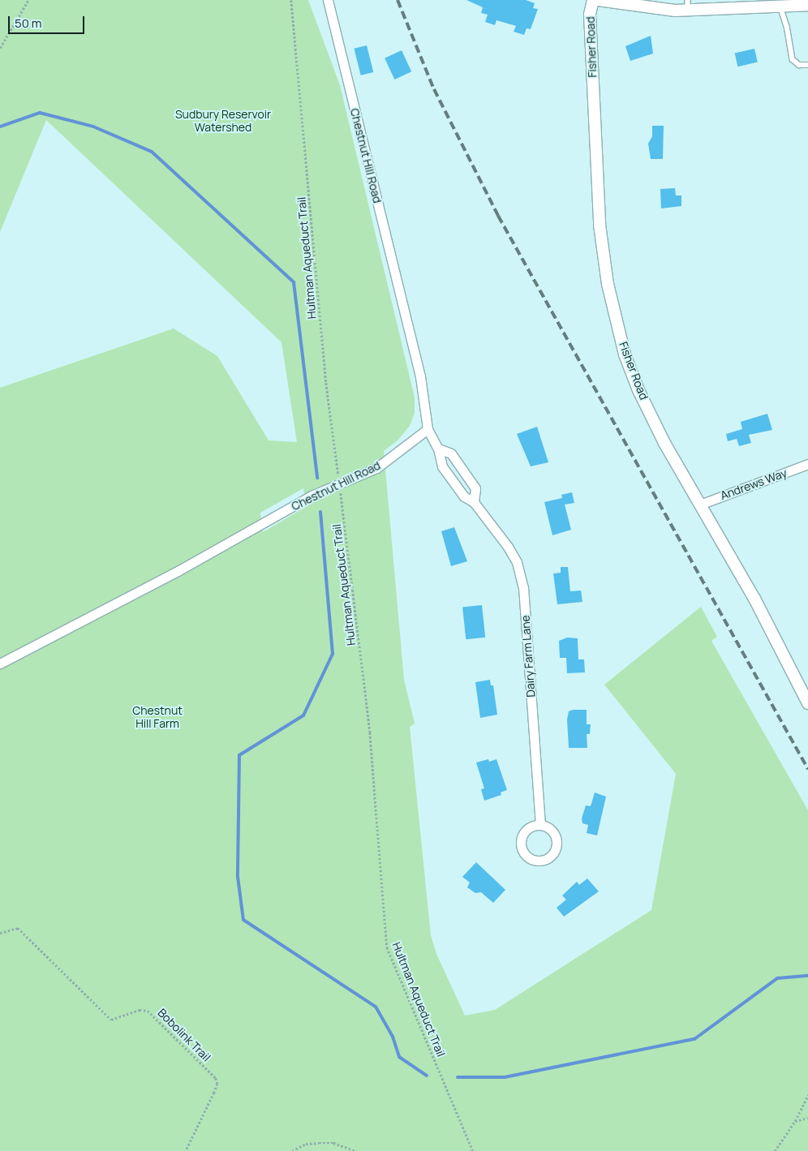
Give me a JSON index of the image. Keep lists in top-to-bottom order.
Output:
{
  "streets": {
    "street": [
      "Fisher Road",
      "Chestnut Hill Road",
      "Andrews Way",
      "Dairy Farm Lane"
    ],
    "path": ["Hultman Aqueduct Trail", "Bobolink Trail"]
  },
  "crossings": [
    ["Fisher Road", "Andrews Way"],
    ["Chestnut Hill Road", "Hultman Aqueduct Trail"],
    ["Chestnut Hill Road", "Dairy Farm Lane"]
  ],
  "parks": ["Sudbury Reservoir Watershed", "Chestnut Hill Farm"],
  "scale_bar": "50 m"
}
